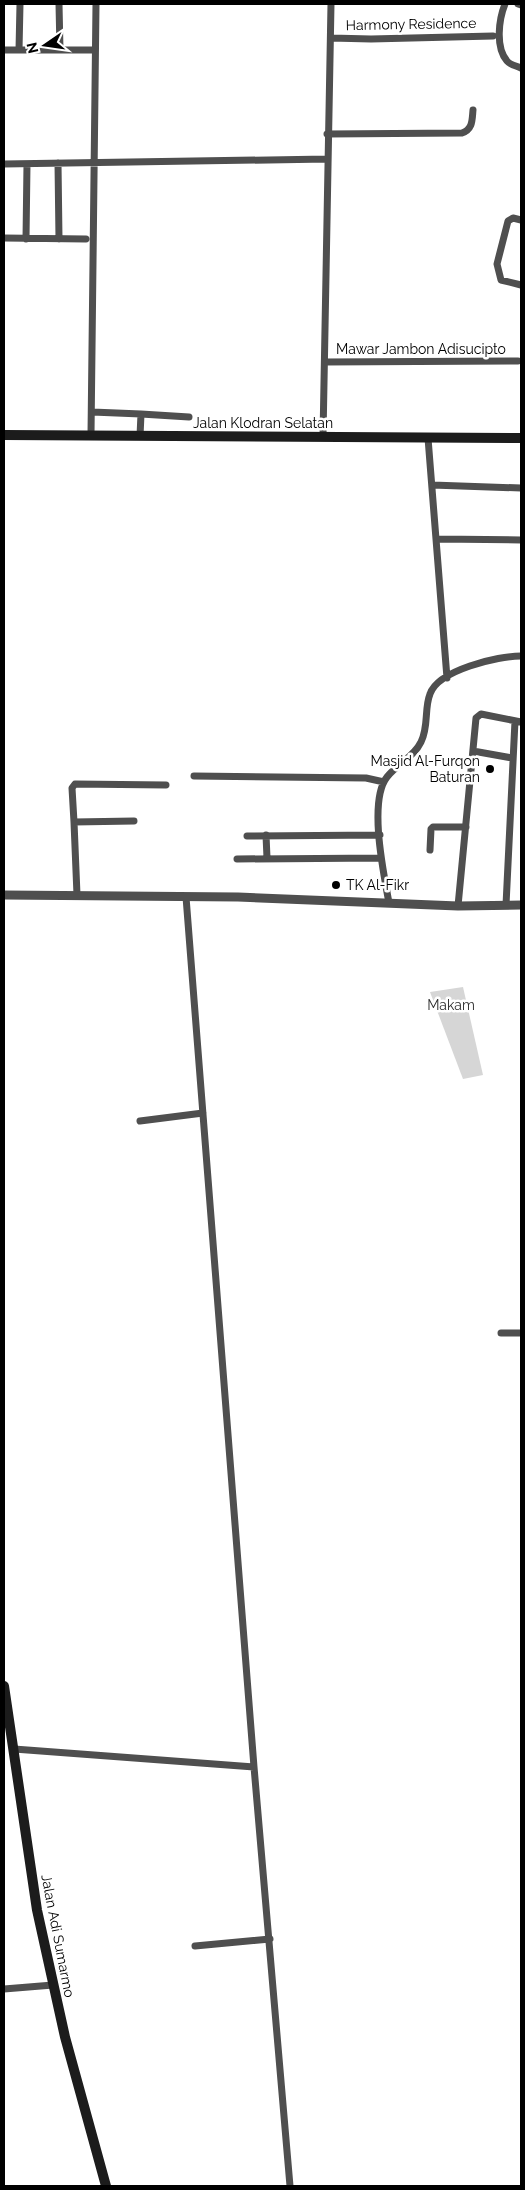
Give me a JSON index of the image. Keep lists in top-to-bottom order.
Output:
{
  "streets": {
    "main road": ["Jalan Klodran Selatan", "Jalan Adi Sumarmo"],
    "street": ["Harmony Residence", "Mawar Jambon Adisucipto"]
  },
  "parks": ["Makam"],
  "places": ["Masjid Al-Furqon Baturan", "TK Al-Fikr"],
  "north": "left"
}
